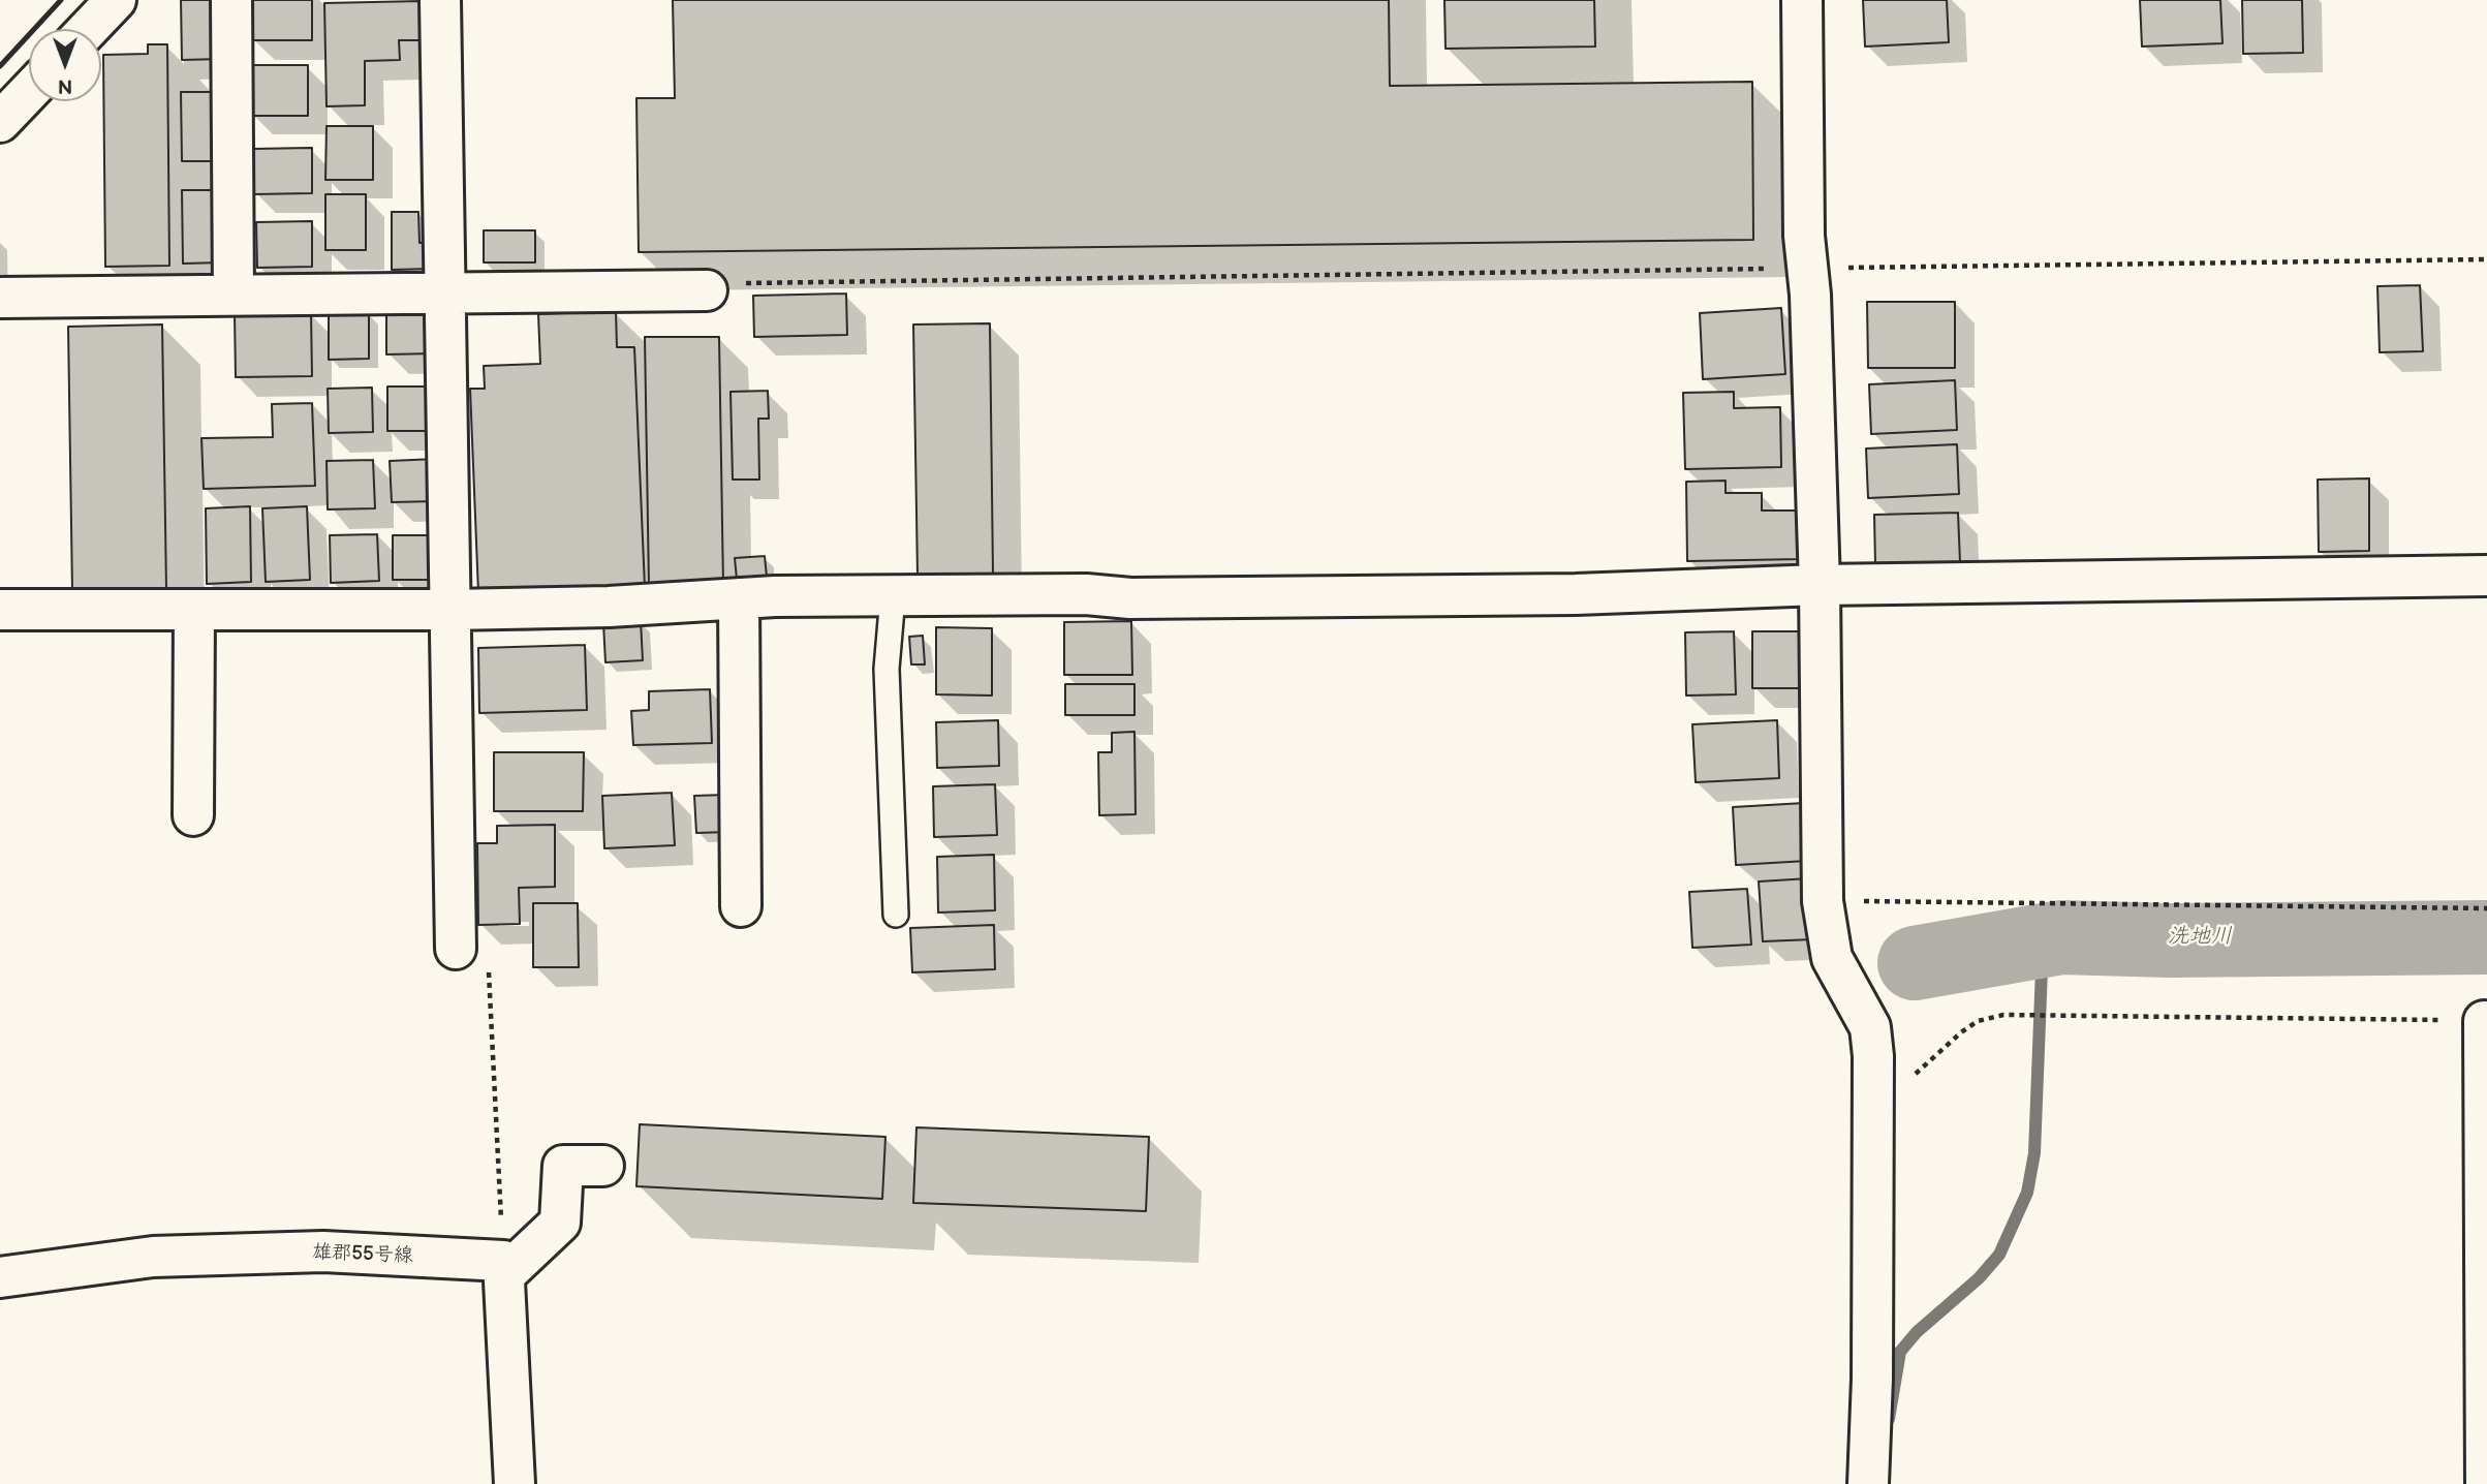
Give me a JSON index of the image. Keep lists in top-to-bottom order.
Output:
{
  "streets": {
    "street": ["雄郡55号線"]
  },
  "water": ["洗地川"],
  "north": "bottom"
}
